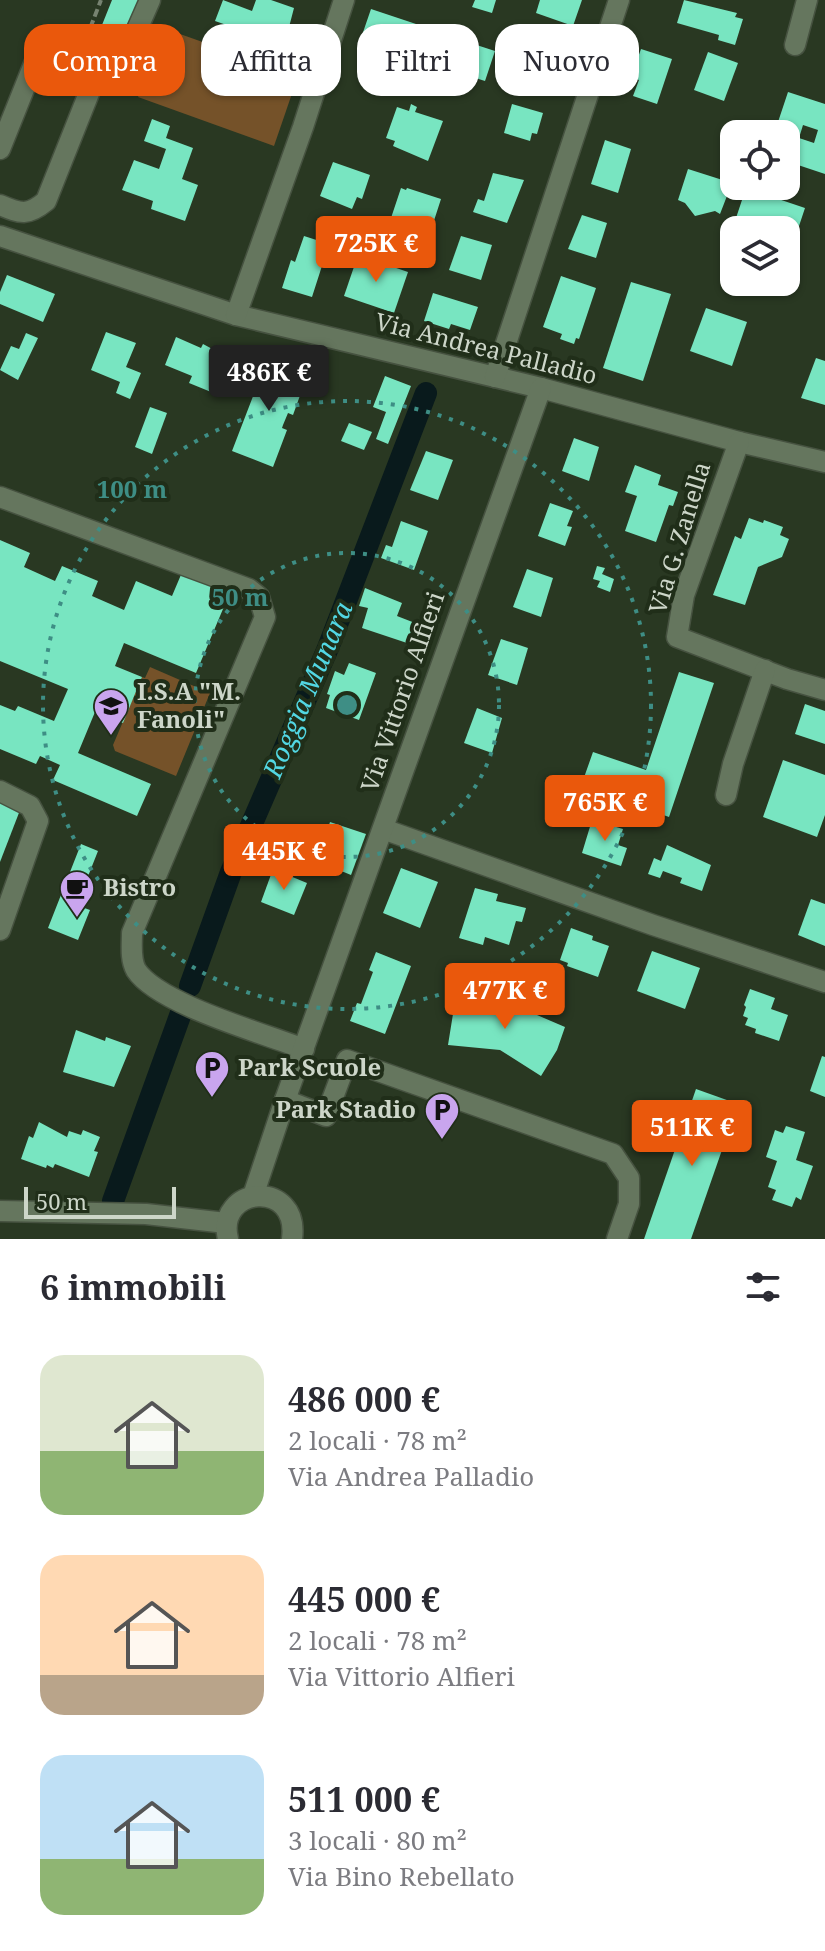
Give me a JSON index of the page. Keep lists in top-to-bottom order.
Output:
{
  "streets": {
    "street": ["Via Andrea Palladio", "Via G. Zanella", "Via Vittorio Alfieri"]
  },
  "crossings": [
    ["Via Andrea Palladio", "Via G. Zanella"],
    ["Via Andrea Palladio", "Via Vittorio Alfieri"]
  ],
  "water": ["Roggia Munara"],
  "places": {
    "school or university": ["I.S.A \"M. Fanoli\""],
    "cafe": ["Bistro"],
    "parking": ["Park Scuole", "Park Stadio"]
  },
  "scale_bar": "50 m",
  "page": {
    "chip": [
      "Compra",
      "Affitta",
      "Filtri",
      "Nuovo"
    ],
    "price": [
      "725K €",
      "486K €",
      "765K €",
      "445K €",
      "477K €",
      "511K €"
    ],
    "scale": "50 m",
    "heading": "6 immobili",
    "list": [
      {
        "name": "486 000 €",
        "note": "2 locali · 78 m² · Via Andrea Palladio"
      },
      {
        "name": "445 000 €",
        "note": "2 locali · 78 m² · Via Vittorio Alfieri"
      },
      {
        "name": "511 000 €",
        "note": "3 locali · 80 m² · Via Bino Rebellato"
      }
    ]
  },
  "rings": ["100 m", "50 m"]
}
